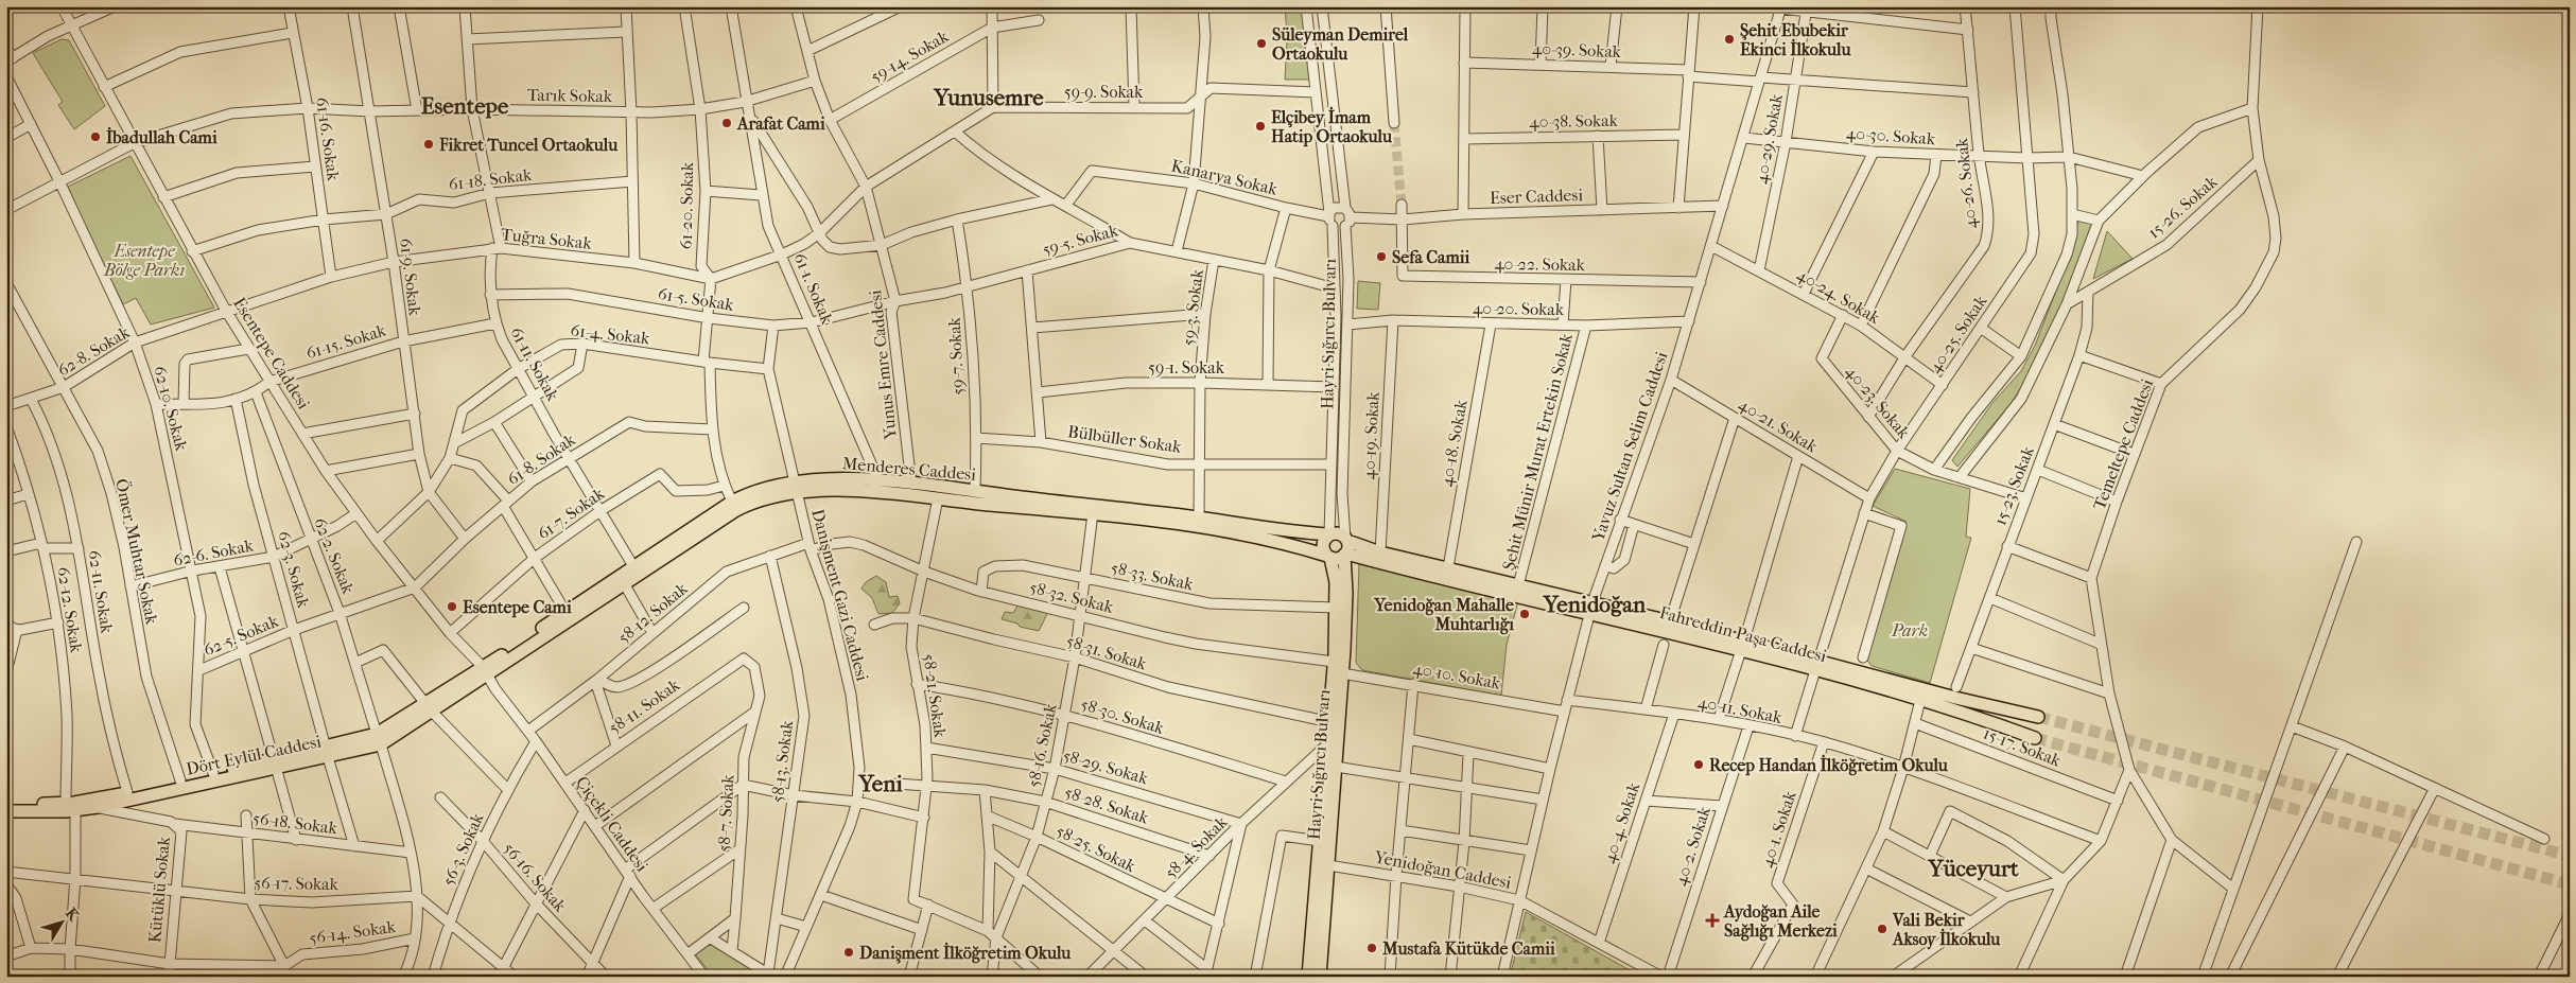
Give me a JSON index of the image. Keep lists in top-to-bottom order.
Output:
{
  "streets": {
    "main road": [
      "Hayri Sığırcı Bulvarı",
      "Menderes Caddesi",
      "Fahreddin Paşa Caddesi",
      "Dört Eylül Caddesi"
    ],
    "street": [
      "40-39. Sokak",
      "59-14. Sokak",
      "59-9. Sokak",
      "Tarık Sokak",
      "40-38. Sokak",
      "40-30. Sokak",
      "61-16. Sokak",
      "40-29. Sokak",
      "Kanarya Sokak",
      "61-18. Sokak",
      "40-26. Sokak",
      "Eser Caddesi",
      "61-20. Sokak",
      "15-26. Sokak",
      "Tuğra Sokak",
      "59-5. Sokak",
      "40-22. Sokak",
      "61-9. Sokak",
      "61-1. Sokak",
      "40-24. Sokak",
      "61-5. Sokak",
      "59-3. Sokak",
      "40-20. Sokak",
      "61-4. Sokak",
      "40-25. Sokak",
      "61-15. Sokak",
      "62-8. Sokak",
      "Esentepe Caddesi",
      "59-7. Sokak",
      "61-11. Sokak",
      "Yunus Emre Caddesi",
      "59-1. Sokak",
      "40-23. Sokak",
      "62-10. Sokak",
      "40-21. Sokak",
      "40-19. Sokak",
      "Bülbüller Sokak",
      "40-18. Sokak",
      "Temeltepe Caddesi",
      "Yavuz Sultan Selim Caddesi",
      "Şehit Münir Murat Ertekin Sokak",
      "61-8. Sokak",
      "15-23. Sokak",
      "61-7. Sokak",
      "Ömer Muhtar Sokak",
      "62-6. Sokak",
      "62-2. Sokak",
      "62-3. Sokak",
      "58-33. Sokak",
      "62-11. Sokak",
      "Danişment Gazi Caddesi",
      "58-32. Sokak",
      "62-12. Sokak",
      "58-12. Sokak",
      "62-5. Sokak",
      "58-31. Sokak",
      "40-10. Sokak",
      "58-21. Sokak",
      "58-11. Sokak",
      "40-11. Sokak",
      "58-30. Sokak",
      "58-16. Sokak",
      "15-17. Sokak",
      "58-13. Sokak",
      "58-29. Sokak",
      "58-28. Sokak",
      "58-7. Sokak",
      "56-18. Sokak",
      "40-4. Sokak",
      "Çiçekli Caddesi",
      "40-1. Sokak",
      "40-2. Sokak",
      "58-4. Sokak",
      "58-25. Sokak",
      "56-3. Sokak",
      "Yenidoğan Caddesi",
      "56-16. Sokak",
      "56-17. Sokak",
      "Kütüklü Sokak",
      "56-14. Sokak"
    ]
  },
  "crossings": [
    ["40-39. Sokak", "40-29. Sokak"],
    ["40-39. Sokak", "40-26. Sokak"],
    ["40-39. Sokak", "Yavuz Sultan Selim Caddesi"],
    ["59-14. Sokak", "Yunus Emre Caddesi"],
    ["Tarık Sokak", "61-16. Sokak"],
    ["Tarık Sokak", "61-20. Sokak"],
    ["Tarık Sokak", "61-9. Sokak"],
    ["Tarık Sokak", "61-1. Sokak"],
    ["Tarık Sokak", "Esentepe Caddesi"],
    ["Tarık Sokak", "61-11. Sokak"],
    ["Tarık Sokak", "Yunus Emre Caddesi"],
    ["Tarık Sokak", "62-10. Sokak"],
    ["40-30. Sokak", "40-29. Sokak"],
    ["40-30. Sokak", "40-26. Sokak"],
    ["40-30. Sokak", "40-25. Sokak"],
    ["40-30. Sokak", "Yavuz Sultan Selim Caddesi"],
    ["61-16. Sokak", "61-18. Sokak"],
    ["61-16. Sokak", "Tuğra Sokak"],
    ["40-29. Sokak", "40-24. Sokak"],
    ["Kanarya Sokak", "Eser Caddesi"],
    ["Kanarya Sokak", "Hayri Sığırcı Bulvarı"],
    ["61-18. Sokak", "61-9. Sokak"],
    ["61-18. Sokak", "Esentepe Caddesi"],
    ["61-18. Sokak", "61-11. Sokak"],
    ["40-26. Sokak", "40-24. Sokak"],
    ["40-26. Sokak", "40-23. Sokak"],
    ["Eser Caddesi", "40-22. Sokak"],
    ["Eser Caddesi", "Hayri Sığırcı Bulvarı"],
    ["Eser Caddesi", "Yavuz Sultan Selim Caddesi"],
    ["61-20. Sokak", "Tuğra Sokak"],
    ["61-20. Sokak", "61-5. Sokak"],
    ["61-20. Sokak", "61-4. Sokak"],
    ["61-20. Sokak", "61-8. Sokak"],
    ["61-20. Sokak", "Menderes Caddesi"],
    ["61-20. Sokak", "61-7. Sokak"],
    ["15-26. Sokak", "Temeltepe Caddesi"],
    ["15-26. Sokak", "15-23. Sokak"],
    ["Tuğra Sokak", "61-9. Sokak"],
    ["Tuğra Sokak", "62-8. Sokak"],
    ["Tuğra Sokak", "Esentepe Caddesi"],
    ["Tuğra Sokak", "61-11. Sokak"],
    ["59-5. Sokak", "61-5. Sokak"],
    ["59-5. Sokak", "59-3. Sokak"],
    ["59-5. Sokak", "Hayri Sığırcı Bulvarı"],
    ["59-5. Sokak", "59-7. Sokak"],
    ["59-5. Sokak", "Yunus Emre Caddesi"],
    ["40-22. Sokak", "Yavuz Sultan Selim Caddesi"],
    ["61-9. Sokak", "61-4. Sokak"],
    ["61-9. Sokak", "61-15. Sokak"],
    ["61-9. Sokak", "61-8. Sokak"],
    ["61-1. Sokak", "61-5. Sokak"],
    ["61-1. Sokak", "Menderes Caddesi"],
    ["40-24. Sokak", "40-25. Sokak"],
    ["40-24. Sokak", "40-23. Sokak"],
    ["40-24. Sokak", "Yavuz Sultan Selim Caddesi"],
    ["61-5. Sokak", "61-11. Sokak"],
    ["61-5. Sokak", "Yunus Emre Caddesi"],
    ["59-3. Sokak", "59-1. Sokak"],
    ["59-3. Sokak", "Bülbüller Sokak"],
    ["59-3. Sokak", "Menderes Caddesi"],
    ["40-20. Sokak", "Hayri Sığırcı Bulvarı"],
    ["40-20. Sokak", "40-19. Sokak"],
    ["40-20. Sokak", "40-18. Sokak"],
    ["40-20. Sokak", "Yavuz Sultan Selim Caddesi"],
    ["40-20. Sokak", "Şehit Münir Murat Ertekin Sokak"],
    ["61-4. Sokak", "Esentepe Caddesi"],
    ["61-4. Sokak", "61-11. Sokak"],
    ["61-4. Sokak", "Danişment Gazi Caddesi"],
    ["Hayri Sığırcı Bulvarı", "59-1. Sokak"],
    ["Hayri Sığırcı Bulvarı", "Bülbüller Sokak"],
    ["Hayri Sığırcı Bulvarı", "Menderes Caddesi"],
    ["Hayri Sığırcı Bulvarı", "58-33. Sokak"],
    ["Hayri Sığırcı Bulvarı", "58-32. Sokak"],
    ["Hayri Sığırcı Bulvarı", "Fahreddin Paşa Caddesi"],
    ["Hayri Sığırcı Bulvarı", "58-31. Sokak"],
    ["Hayri Sığırcı Bulvarı", "40-10. Sokak"],
    ["Hayri Sığırcı Bulvarı", "58-4. Sokak"],
    ["Hayri Sığırcı Bulvarı", "Yenidoğan Caddesi"],
    ["40-25. Sokak", "40-23. Sokak"],
    ["40-25. Sokak", "40-21. Sokak"],
    ["40-25. Sokak", "Fahreddin Paşa Caddesi"],
    ["40-25. Sokak", "40-11. Sokak"],
    ["61-15. Sokak", "Esentepe Caddesi"],
    ["61-15. Sokak", "61-11. Sokak"],
    ["62-8. Sokak", "Esentepe Caddesi"],
    ["62-8. Sokak", "62-10. Sokak"],
    ["62-8. Sokak", "Ömer Muhtar Sokak"],
    ["62-8. Sokak", "62-11. Sokak"],
    ["Esentepe Caddesi", "61-8. Sokak"],
    ["Esentepe Caddesi", "Menderes Caddesi"],
    ["Esentepe Caddesi", "61-7. Sokak"],
    ["Esentepe Caddesi", "62-6. Sokak"],
    ["Esentepe Caddesi", "62-5. Sokak"],
    ["Esentepe Caddesi", "Dört Eylül Caddesi"],
    ["Esentepe Caddesi", "Çiçekli Caddesi"],
    ["59-7. Sokak", "Bülbüller Sokak"],
    ["59-7. Sokak", "Menderes Caddesi"],
    ["61-11. Sokak", "61-8. Sokak"],
    ["61-11. Sokak", "Menderes Caddesi"],
    ["61-11. Sokak", "61-7. Sokak"],
    ["Yunus Emre Caddesi", "Menderes Caddesi"],
    ["40-23. Sokak", "15-23. Sokak"],
    ["62-10. Sokak", "62-6. Sokak"],
    ["62-10. Sokak", "62-5. Sokak"],
    ["62-10. Sokak", "Dört Eylül Caddesi"],
    ["40-21. Sokak", "Yavuz Sultan Selim Caddesi"],
    ["40-19. Sokak", "Fahreddin Paşa Caddesi"],
    ["40-18. Sokak", "Fahreddin Paşa Caddesi"],
    ["Yavuz Sultan Selim Caddesi", "Fahreddin Paşa Caddesi"],
    ["Yavuz Sultan Selim Caddesi", "40-10. Sokak"],
    ["Yavuz Sultan Selim Caddesi", "40-11. Sokak"],
    ["Yavuz Sultan Selim Caddesi", "Yenidoğan Caddesi"],
    ["Şehit Münir Murat Ertekin Sokak", "Fahreddin Paşa Caddesi"],
    ["61-8. Sokak", "62-5. Sokak"],
    ["Menderes Caddesi", "Danişment Gazi Caddesi"],
    ["Menderes Caddesi", "Fahreddin Paşa Caddesi"],
    ["Menderes Caddesi", "58-21. Sokak"],
    ["Menderes Caddesi", "58-16. Sokak"],
    ["Menderes Caddesi", "Dört Eylül Caddesi"],
    ["Ömer Muhtar Sokak", "62-6. Sokak"],
    ["Ömer Muhtar Sokak", "Dört Eylül Caddesi"],
    ["62-6. Sokak", "62-2. Sokak"],
    ["62-6. Sokak", "62-3. Sokak"],
    ["62-2. Sokak", "62-5. Sokak"],
    ["62-2. Sokak", "Dört Eylül Caddesi"],
    ["62-2. Sokak", "56-18. Sokak"],
    ["62-2. Sokak", "56-17. Sokak"],
    ["62-2. Sokak", "56-14. Sokak"],
    ["62-3. Sokak", "62-5. Sokak"],
    ["62-3. Sokak", "Dört Eylül Caddesi"],
    ["62-3. Sokak", "56-18. Sokak"],
    ["58-33. Sokak", "58-32. Sokak"],
    ["58-33. Sokak", "58-16. Sokak"],
    ["62-11. Sokak", "Dört Eylül Caddesi"],
    ["62-11. Sokak", "Kütüklü Sokak"],
    ["Danişment Gazi Caddesi", "58-32. Sokak"],
    ["Danişment Gazi Caddesi", "58-12. Sokak"],
    ["58-32. Sokak", "58-12. Sokak"],
    ["58-32. Sokak", "58-21. Sokak"],
    ["58-32. Sokak", "58-16. Sokak"],
    ["62-12. Sokak", "Dört Eylül Caddesi"],
    ["62-12. Sokak", "56-17. Sokak"],
    ["58-12. Sokak", "58-13. Sokak"],
    ["58-12. Sokak", "Çiçekli Caddesi"],
    ["58-31. Sokak", "58-21. Sokak"],
    ["58-31. Sokak", "58-16. Sokak"],
    ["58-21. Sokak", "58-30. Sokak"],
    ["58-21. Sokak", "58-29. Sokak"],
    ["58-21. Sokak", "58-28. Sokak"],
    ["58-11. Sokak", "58-7. Sokak"],
    ["58-11. Sokak", "Çiçekli Caddesi"],
    ["40-11. Sokak", "40-4. Sokak"],
    ["40-11. Sokak", "40-1. Sokak"],
    ["40-11. Sokak", "40-2. Sokak"],
    ["58-30. Sokak", "58-16. Sokak"],
    ["58-30. Sokak", "58-4. Sokak"],
    ["58-16. Sokak", "58-29. Sokak"],
    ["58-16. Sokak", "58-28. Sokak"],
    ["58-16. Sokak", "58-25. Sokak"],
    ["Dört Eylül Caddesi", "Kütüklü Sokak"],
    ["58-29. Sokak", "58-4. Sokak"],
    ["58-28. Sokak", "58-4. Sokak"],
    ["56-18. Sokak", "Kütüklü Sokak"],
    ["40-4. Sokak", "Yenidoğan Caddesi"],
    ["Çiçekli Caddesi", "56-3. Sokak"],
    ["58-4. Sokak", "58-25. Sokak"],
    ["56-3. Sokak", "56-16. Sokak"],
    ["56-17. Sokak", "Kütüklü Sokak"]
  ],
  "districts": [
    "Yunusemre",
    "Esentepe",
    "Yenidoğan",
    "Yeni",
    "Yüceyurt"
  ],
  "parks": ["Esentepe Bölge Parkı", "Park"],
  "places": {
    "other": [
      "Şehit Ebubekir Ekinci İlkokulu",
      "Süleyman Demirel Ortaokulu",
      "Arafat Cami",
      "Elçibey İmam Hatip Ortaokulu",
      "İbadullah Cami",
      "Fikret Tuncel Ortaokulu",
      "Sefa Camii",
      "Esentepe Cami",
      "Yenidoğan Mahalle Muhtarlığı",
      "Recep Handan İlköğretim Okulu",
      "Vali Bekir Aksoy İlkokulu",
      "Mustafa Kütükde Camii",
      "Danişment İlköğretim Okulu"
    ],
    "health": ["Aydoğan Aile Sağlığı Merkezi"]
  },
  "north": "top right"
}
